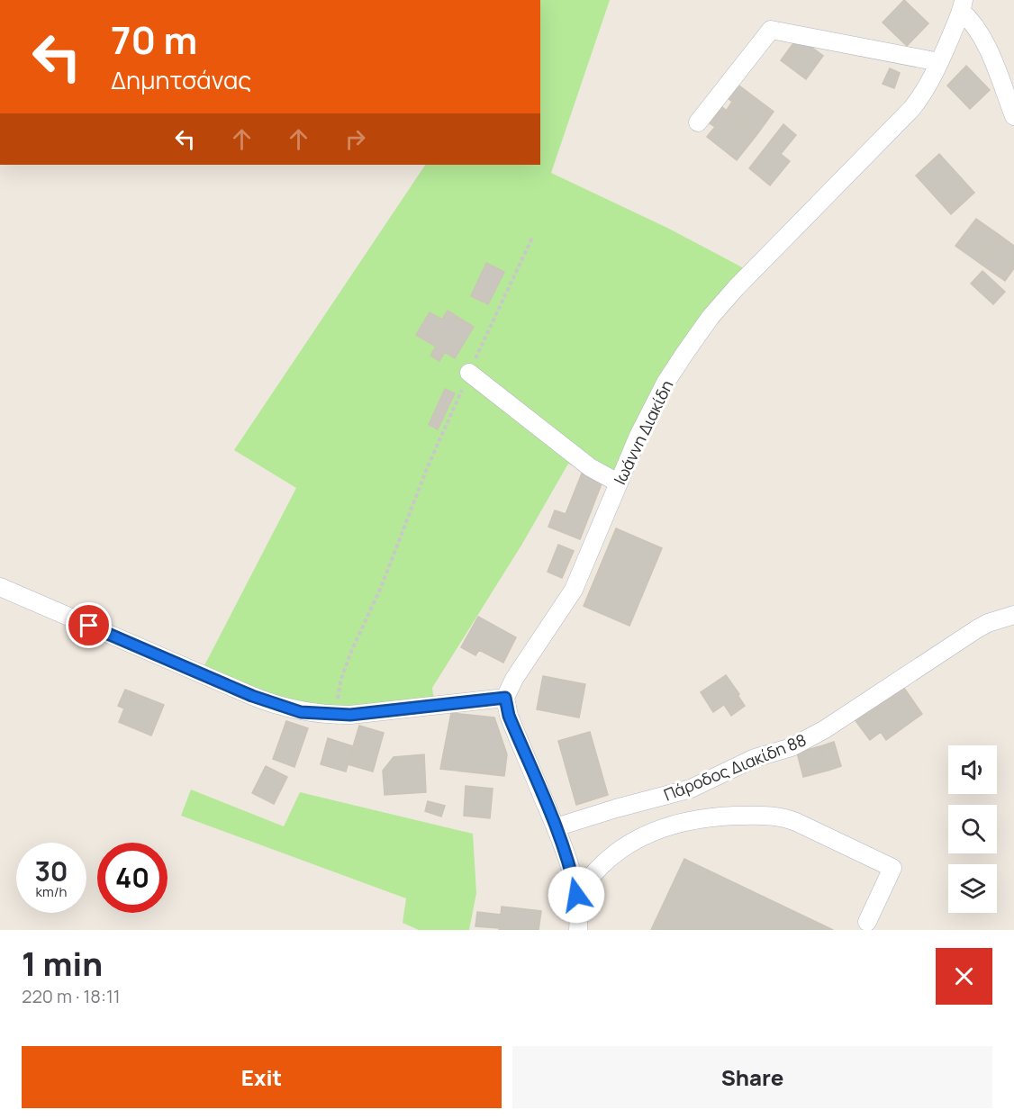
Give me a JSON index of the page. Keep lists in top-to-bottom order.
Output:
{
  "streets": {
    "street": ["Ιωάννη Διακίδη", "Πάροδος Διακίδη 88"]
  },
  "page": {
    "turn": ["70 m", "Δημητσάνας"],
    "speed": "30 km/h",
    "limit": "40",
    "heading": ["1 min", "220 m · 18:11"],
    "buttons": ["Exit", "Share"]
  }
}
